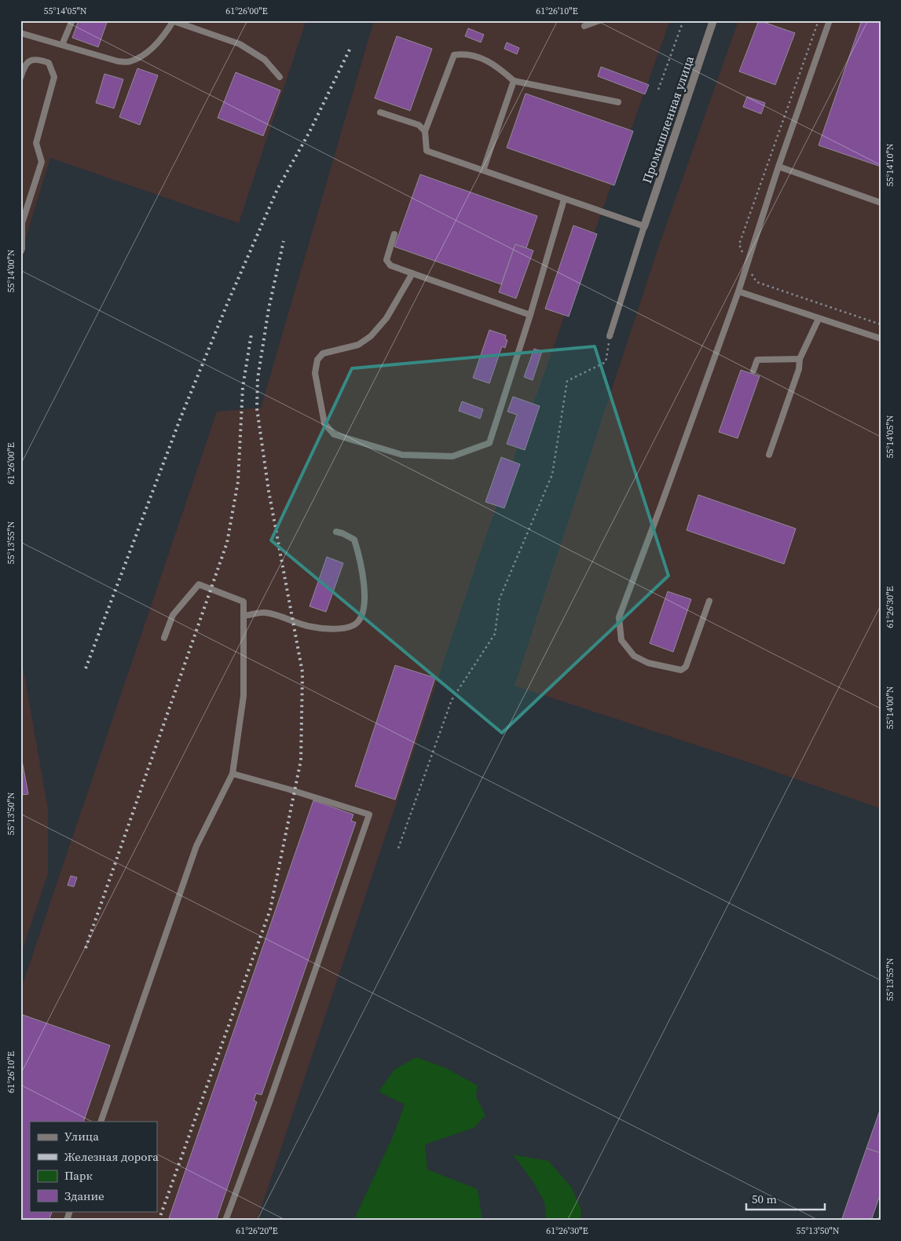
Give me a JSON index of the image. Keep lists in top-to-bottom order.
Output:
{
  "streets": {
    "street": ["Промышленная улица"]
  },
  "legend": [
    "Улица",
    "Железная дорога",
    "Парк",
    "Здание"
  ],
  "scale_bar": "50 m",
  "coordinates": [
    "55°14'05\"N",
    "61°26'00\"E",
    "61°26'10\"E",
    "55°14'10\"N",
    "55°14'00\"N",
    "55°13'55\"N",
    "61°26'30\"E",
    "55°13'50\"N",
    "61°26'20\"E"
  ]
}
